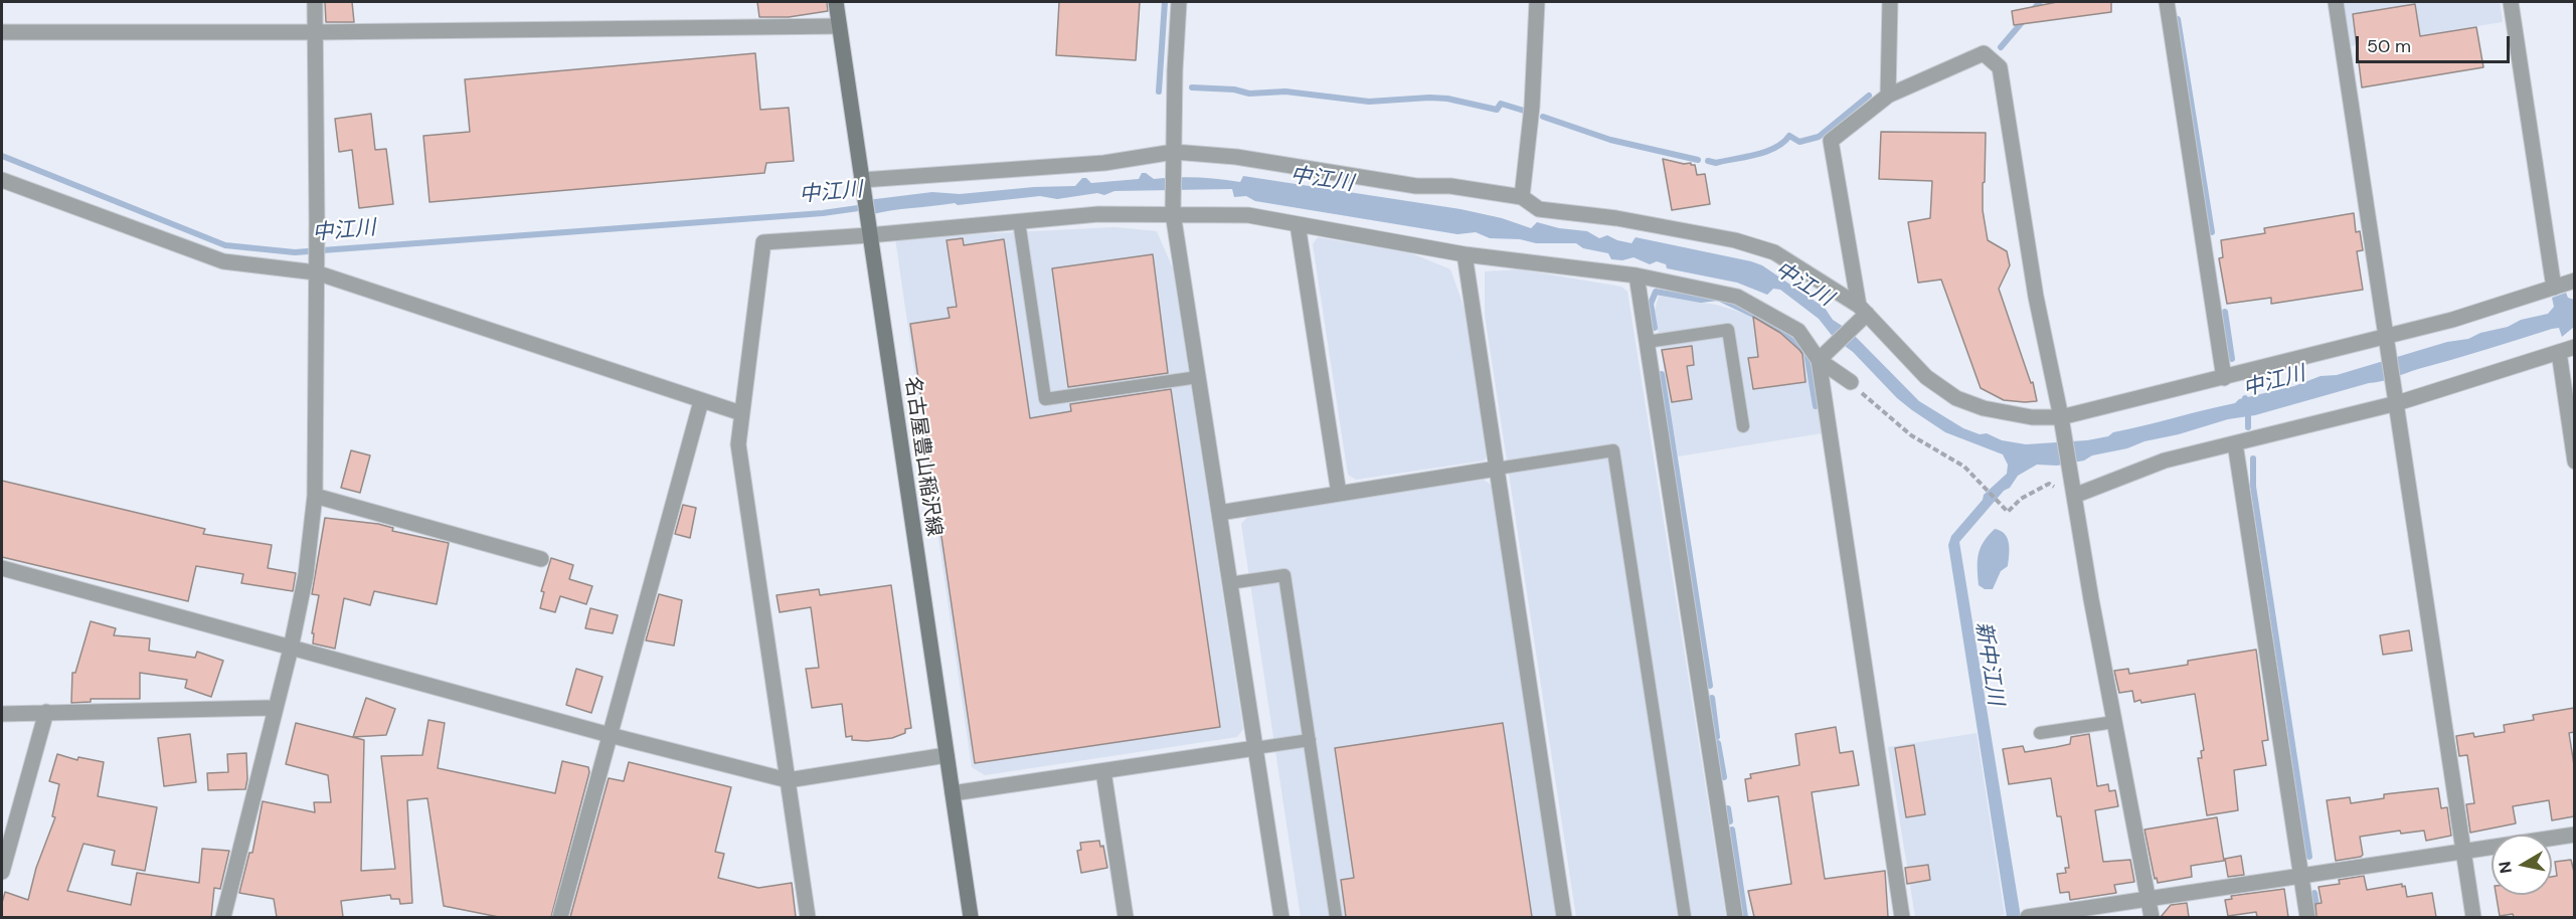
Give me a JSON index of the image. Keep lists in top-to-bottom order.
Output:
{
  "streets": {
    "main road": ["名古屋豊山稲沢線"]
  },
  "water": ["中江川", "新中江川"],
  "scale_bar": "50 m",
  "north": "left"
}
